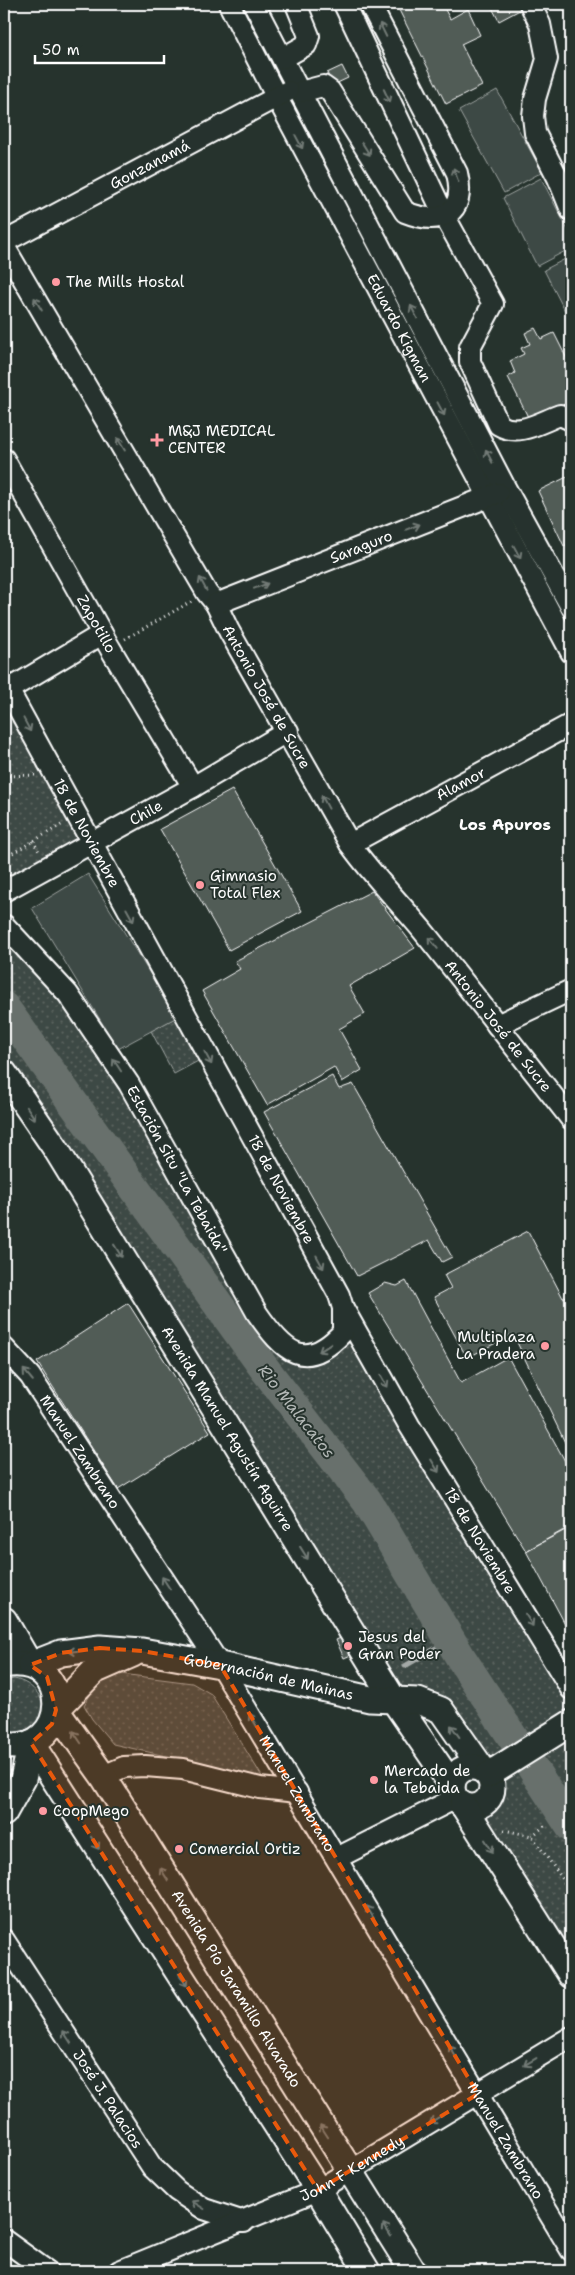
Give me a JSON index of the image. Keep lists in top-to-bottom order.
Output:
{
  "streets": {
    "main road": ["Avenida Manuel Agustín Aguirre", "Gobernación de Mainas", "Avenida Pío Jaramillo Alvarado"],
    "street": [
      "Gonzanamá",
      "Eduardo Kigman",
      "Saraguro",
      "Zapotillo",
      "Antonio José de Sucre",
      "Alamor",
      "Chile",
      "18 de Noviembre",
      "Estación Situ \"La Tebaida\"",
      "Manuel Zambrano",
      "José J. Palacios",
      "John F Kennedy"
    ]
  },
  "crossings": [
    ["Gonzanamá", "Eduardo Kigman"],
    ["Gonzanamá", "Antonio José de Sucre"],
    ["Eduardo Kigman", "Saraguro"],
    ["Saraguro", "Antonio José de Sucre"],
    ["Zapotillo", "Chile"],
    ["Antonio José de Sucre", "Alamor"],
    ["Antonio José de Sucre", "Chile"],
    ["Chile", "18 de Noviembre"],
    ["18 de Noviembre", "Estación Situ \"La Tebaida\""],
    ["Avenida Manuel Agustín Aguirre", "Gobernación de Mainas"],
    ["Manuel Zambrano", "Gobernación de Mainas"],
    ["Manuel Zambrano", "John F Kennedy"],
    ["Avenida Pío Jaramillo Alvarado", "John F Kennedy"],
    ["José J. Palacios", "John F Kennedy"]
  ],
  "one_way": [
    "Saraguro",
    "Antonio José de Sucre",
    "18 de Noviembre",
    "Estación Situ \"La Tebaida\"",
    "Avenida Manuel Agustín Aguirre",
    "Manuel Zambrano",
    "Gobernación de Mainas",
    "José J. Palacios",
    "John F Kennedy"
  ],
  "districts": ["Los Apuros"],
  "water": ["Rio Malacatos"],
  "places": {
    "other": [
      "The Mills Hostal",
      "Gimnasio Total Flex",
      "Multiplaza La Pradera",
      "Jesus del Gran Poder",
      "Mercado de la Tebaida",
      "CoopMego",
      "Comercial Ortiz"
    ],
    "health": ["M&J MEDICAL CENTER"]
  },
  "scale_bar": "50 m"
}
